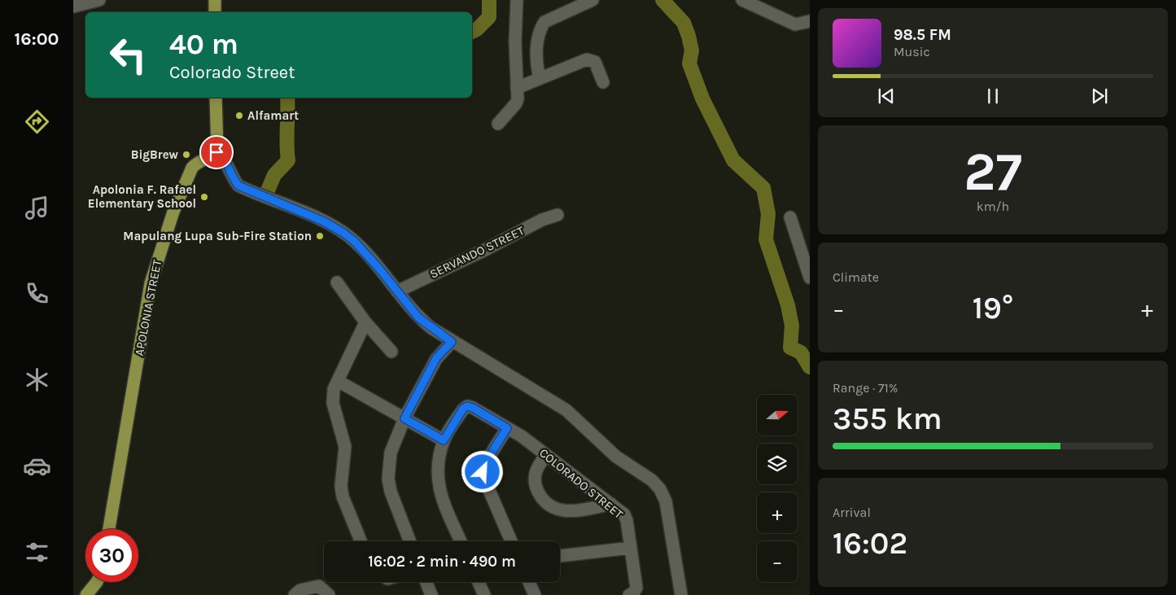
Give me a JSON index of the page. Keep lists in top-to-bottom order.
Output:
{
  "streets": {
    "main road": ["APOLONIA STREET"],
    "street": ["SERVANDO STREET", "COLORADO STREET"]
  },
  "places": [
    "Alfamart",
    "BigBrew",
    "Apolonia F. Rafael Elementary School",
    "Mapulang Lupa Sub-Fire Station"
  ],
  "north": "right",
  "page": {
    "tabs": "16:00",
    "turn": ["40 m", "Colorado Street"],
    "song": ["98.5 FM", "Music"],
    "tile": [
      ["27", "km/h"],
      "Climate",
      ["Range · 71%", "355 km"],
      ["Arrival", "16:02"]
    ],
    "heat": ["−", "19°", "+"],
    "map_buttons": ["+", "−"],
    "limit": "30",
    "trip": "16:02 · 2 min · 490 m"
  }
}
